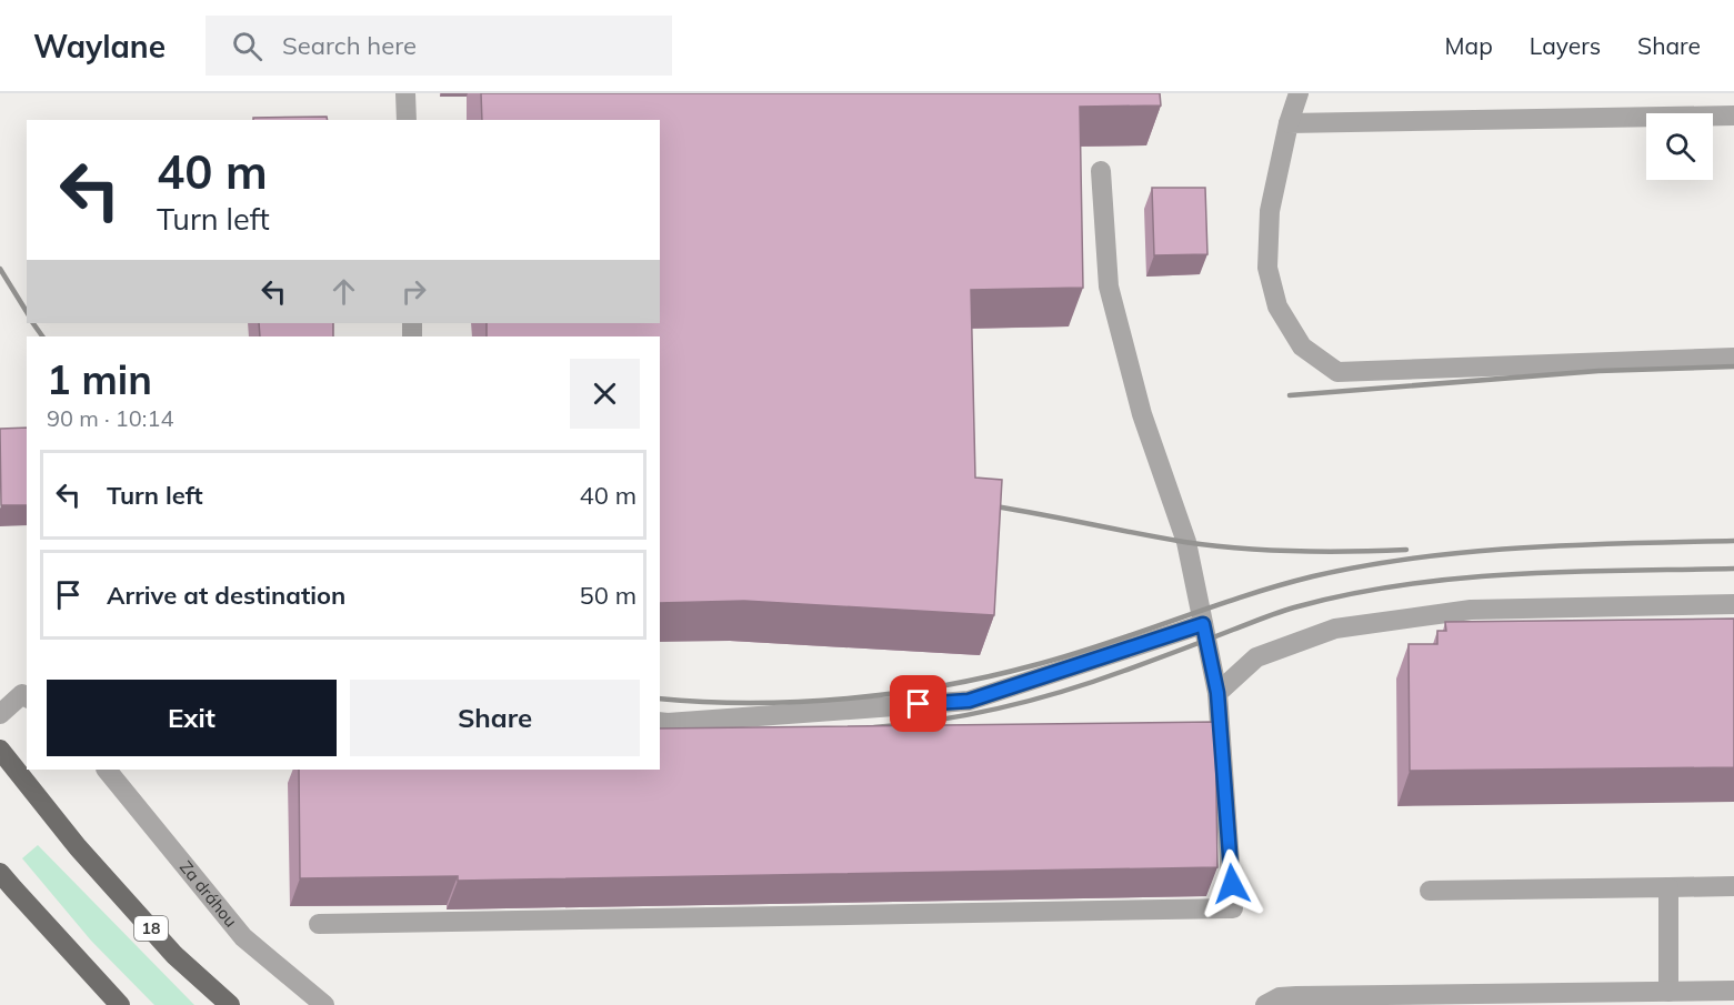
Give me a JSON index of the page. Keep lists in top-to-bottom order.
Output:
{
  "streets": {
    "main road": ["18"],
    "street": ["Za dráhou"]
  },
  "page": {
    "header": "Waylane",
    "search": "Search here",
    "nav": ["Map", "Layers", "Share"],
    "turn": ["40 m", "Turn left"],
    "heading": ["1 min", "90 m · 10:14"],
    "list": [
      {
        "name": "Turn left",
        "value": "40 m"
      },
      {
        "name": "Arrive at destination",
        "value": "50 m"
      }
    ],
    "buttons": ["Exit", "Share"]
  }
}
